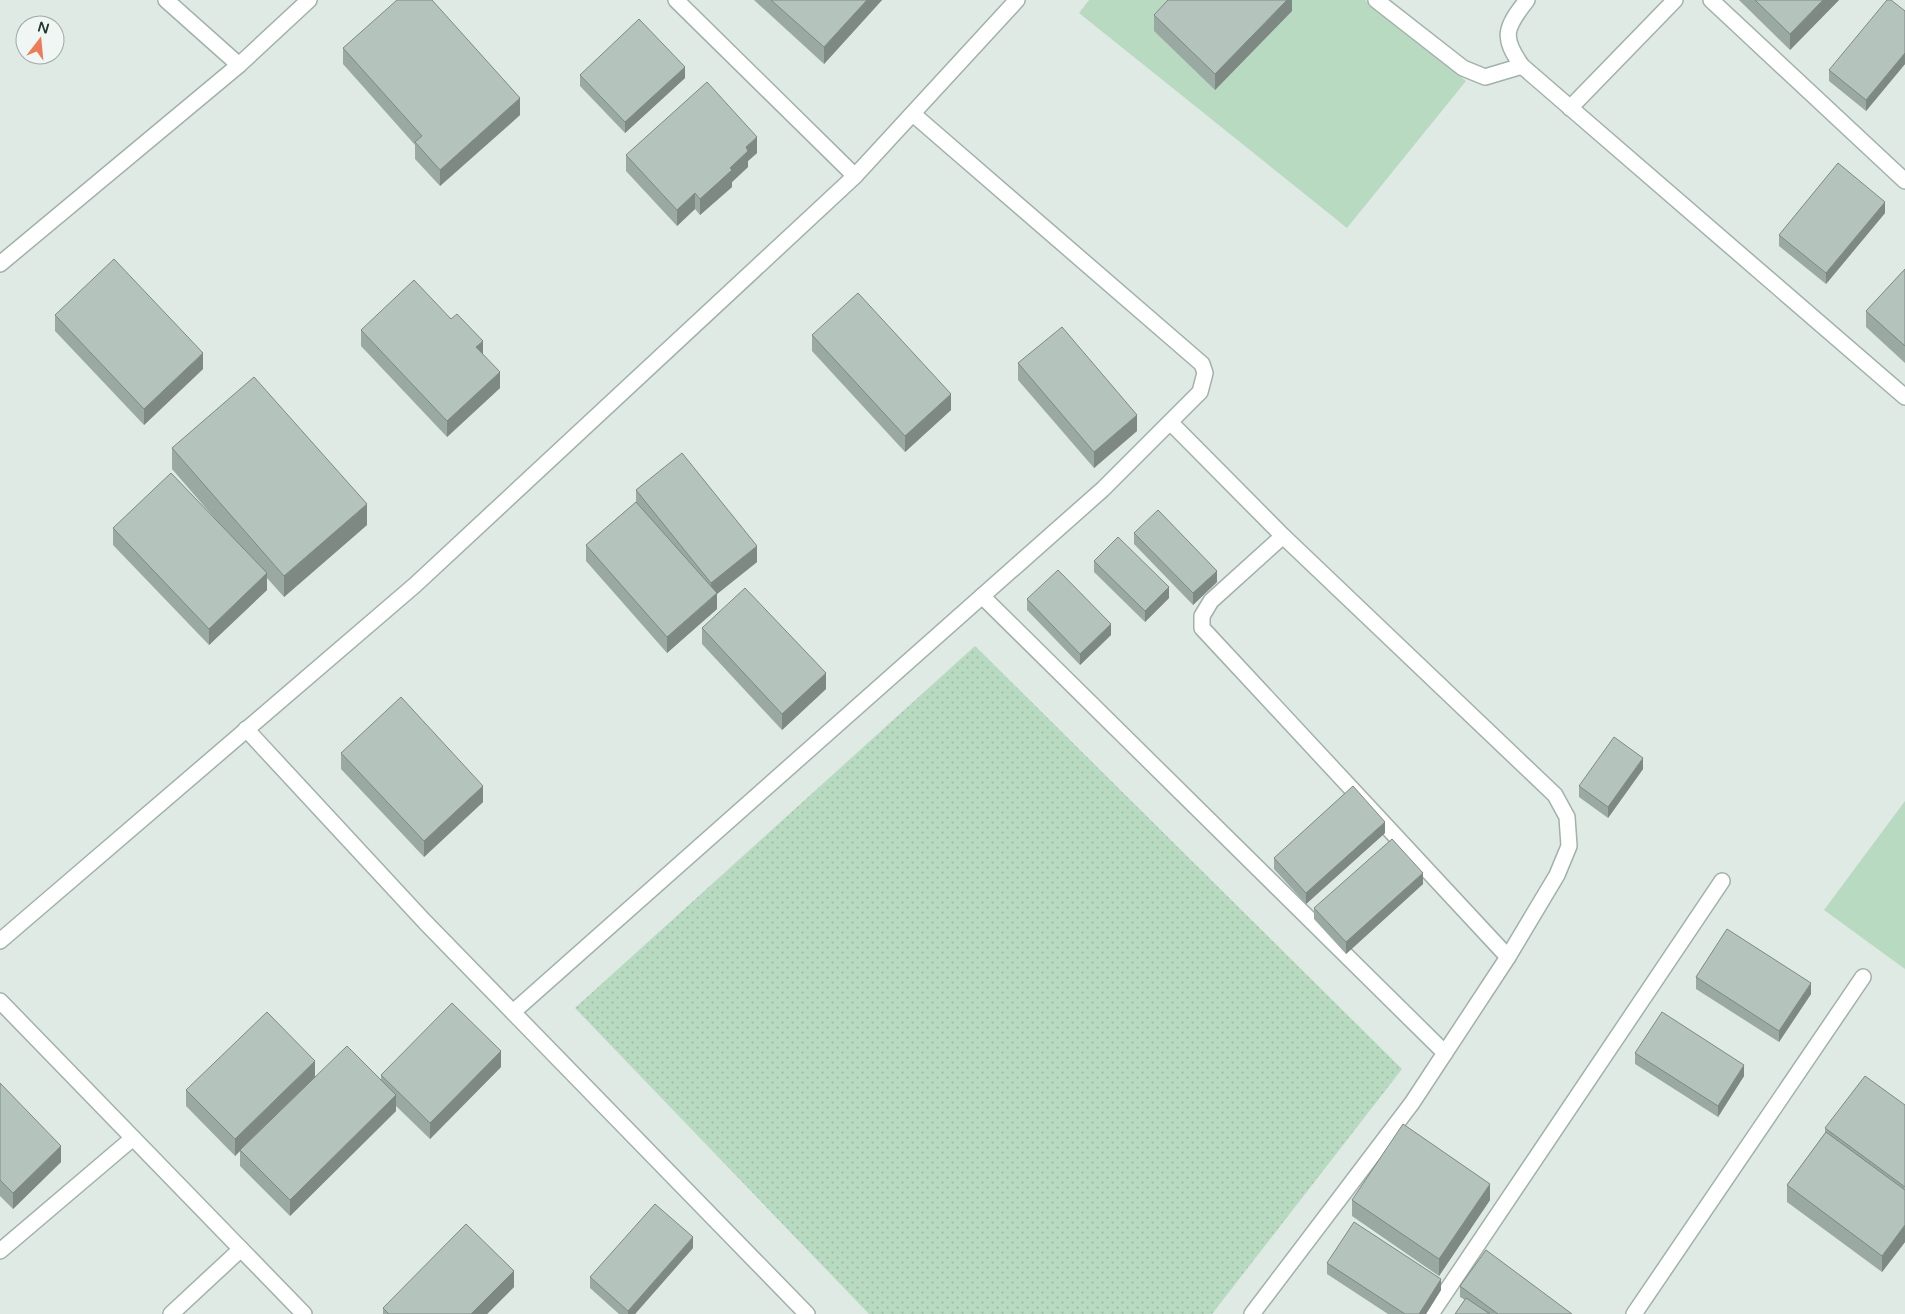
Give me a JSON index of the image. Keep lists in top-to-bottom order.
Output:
{
  "north": "top"
}
